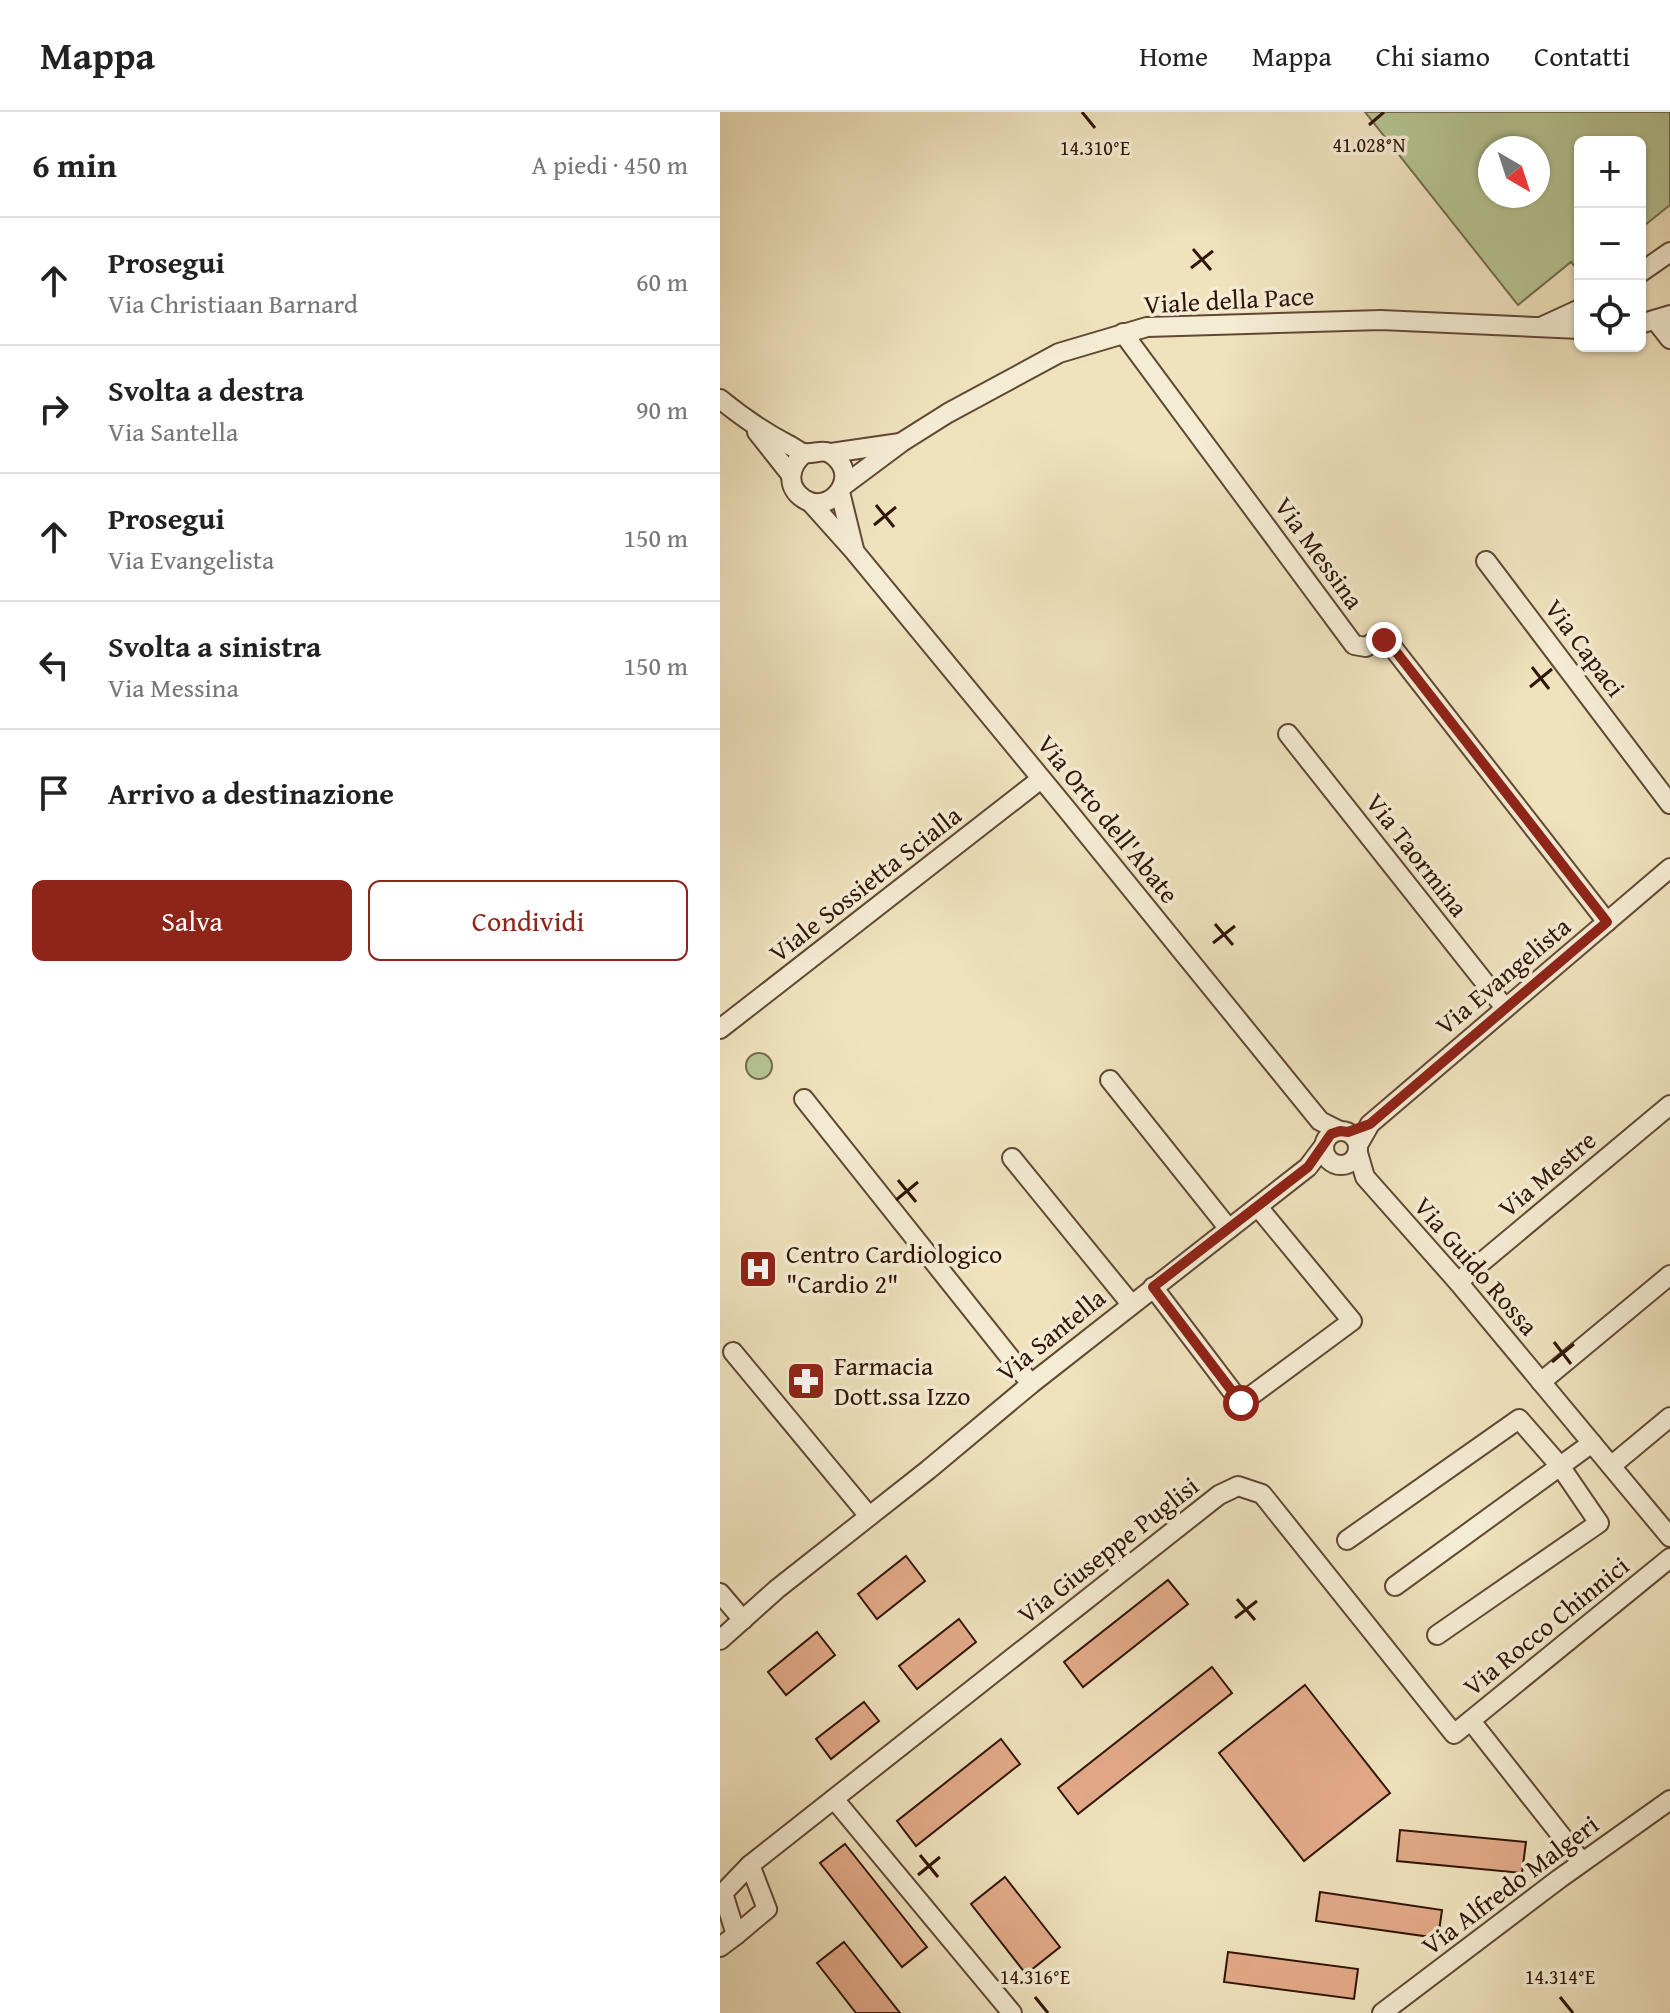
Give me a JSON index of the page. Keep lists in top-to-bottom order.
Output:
{
  "streets": {
    "street": [
      "Viale della Pace",
      "Via Messina",
      "Via Capaci",
      "Via Orto dell'Abate",
      "Via Taormina",
      "Viale Sossietta Scialla",
      "Via Evangelista",
      "Via Mestre",
      "Via Guido Rossa",
      "Via Santella",
      "Via Giuseppe Puglisi",
      "Via Rocco Chinnici",
      "Via Alfredo Malgeri"
    ]
  },
  "crossings": [
    ["Viale della Pace", "Via Messina"],
    ["Viale della Pace", "Via Orto dell'Abate"],
    ["Via Messina", "Via Evangelista"],
    ["Via Orto dell'Abate", "Viale Sossietta Scialla"],
    ["Via Orto dell'Abate", "Via Evangelista"],
    ["Via Orto dell'Abate", "Via Guido Rossa"],
    ["Via Orto dell'Abate", "Via Santella"],
    ["Via Taormina", "Via Evangelista"],
    ["Via Evangelista", "Via Guido Rossa"],
    ["Via Evangelista", "Via Santella"],
    ["Via Mestre", "Via Guido Rossa"],
    ["Via Guido Rossa", "Via Santella"],
    ["Via Giuseppe Puglisi", "Via Rocco Chinnici"]
  ],
  "places": {
    "hospital": ["Centro Cardiologico \"Cardio 2\""],
    "pharmacy": ["Farmacia Dott.ssa Izzo"]
  },
  "north": "bottom right",
  "page": {
    "header": "Mappa",
    "nav": [
      "Home",
      "Mappa",
      "Chi siamo",
      "Contatti"
    ],
    "heading": ["6 min", "A piedi · 450 m"],
    "map_buttons": ["+", "−"],
    "list": [
      ["Prosegui", "Via Christiaan Barnard", "60 m"],
      ["Svolta a destra", "Via Santella", "90 m"],
      ["Prosegui", "Via Evangelista", "150 m"],
      ["Svolta a sinistra", "Via Messina", "150 m"],
      "Arrivo a destinazione"
    ],
    "buttons": ["Salva", "Condividi"]
  },
  "coordinates": [
    "41.028°N",
    "14.310°E",
    "14.316°E",
    "14.314°E"
  ]
}
